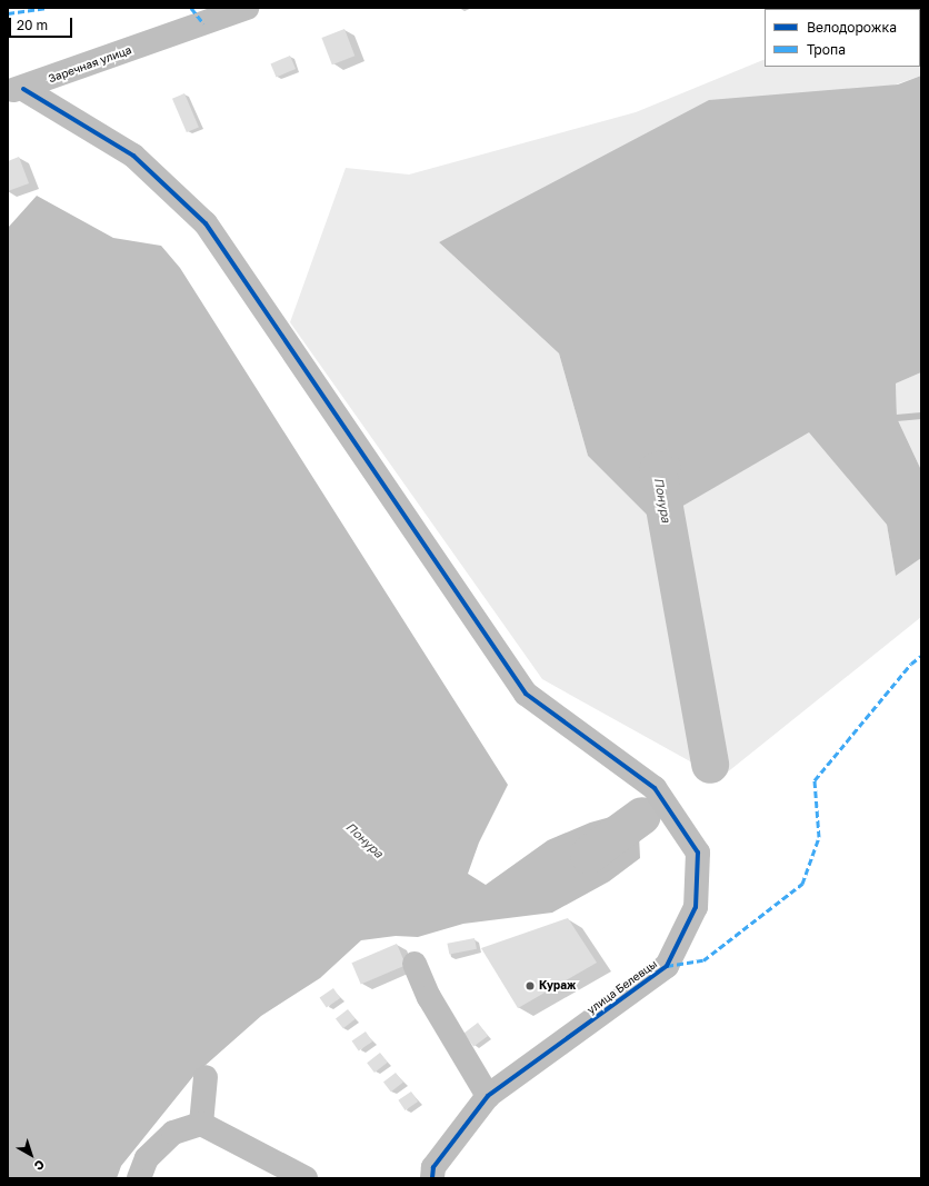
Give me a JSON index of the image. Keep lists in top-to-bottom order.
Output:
{
  "streets": {
    "street": ["Заречная улица", "улица Белевцы"]
  },
  "crossings": [
    ["Заречная улица", "улица Белевцы"]
  ],
  "water": ["Понура"],
  "places": ["Кураж"],
  "legend": ["Велодорожка", "Тропа"],
  "scale_bar": "20 m",
  "north": "bottom right"
}
